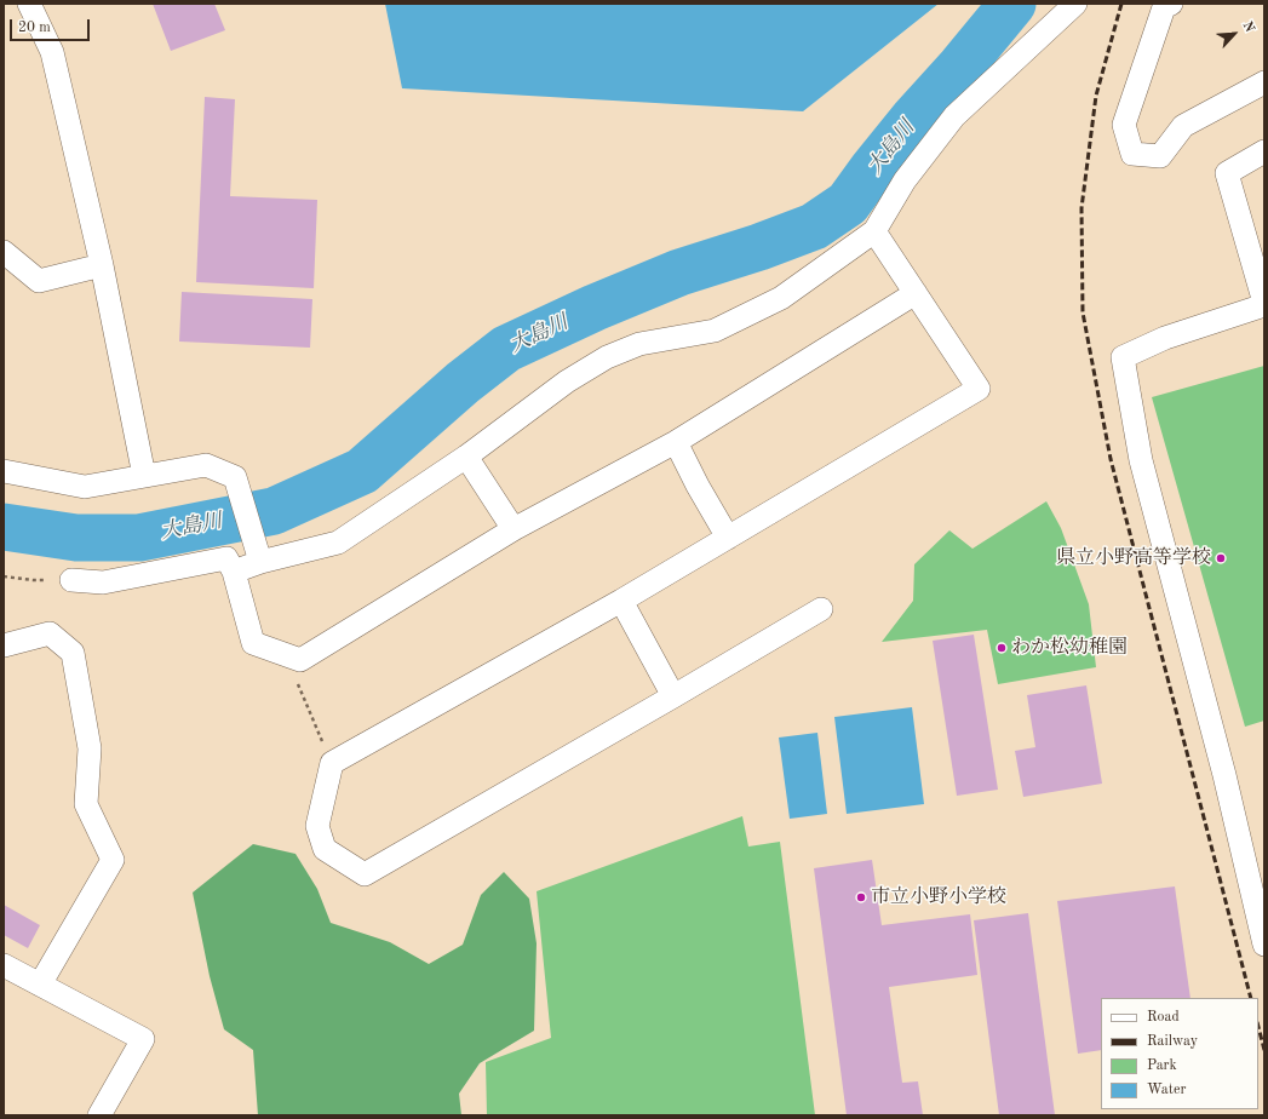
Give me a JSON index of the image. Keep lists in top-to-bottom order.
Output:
{
  "water": ["大島川"],
  "places": ["県立小野高等学校", "わか松幼稚園", "市立小野小学校"],
  "legend": [
    "Road",
    "Railway",
    "Park",
    "Water"
  ],
  "scale_bar": "20 m",
  "north": "top right"
}
